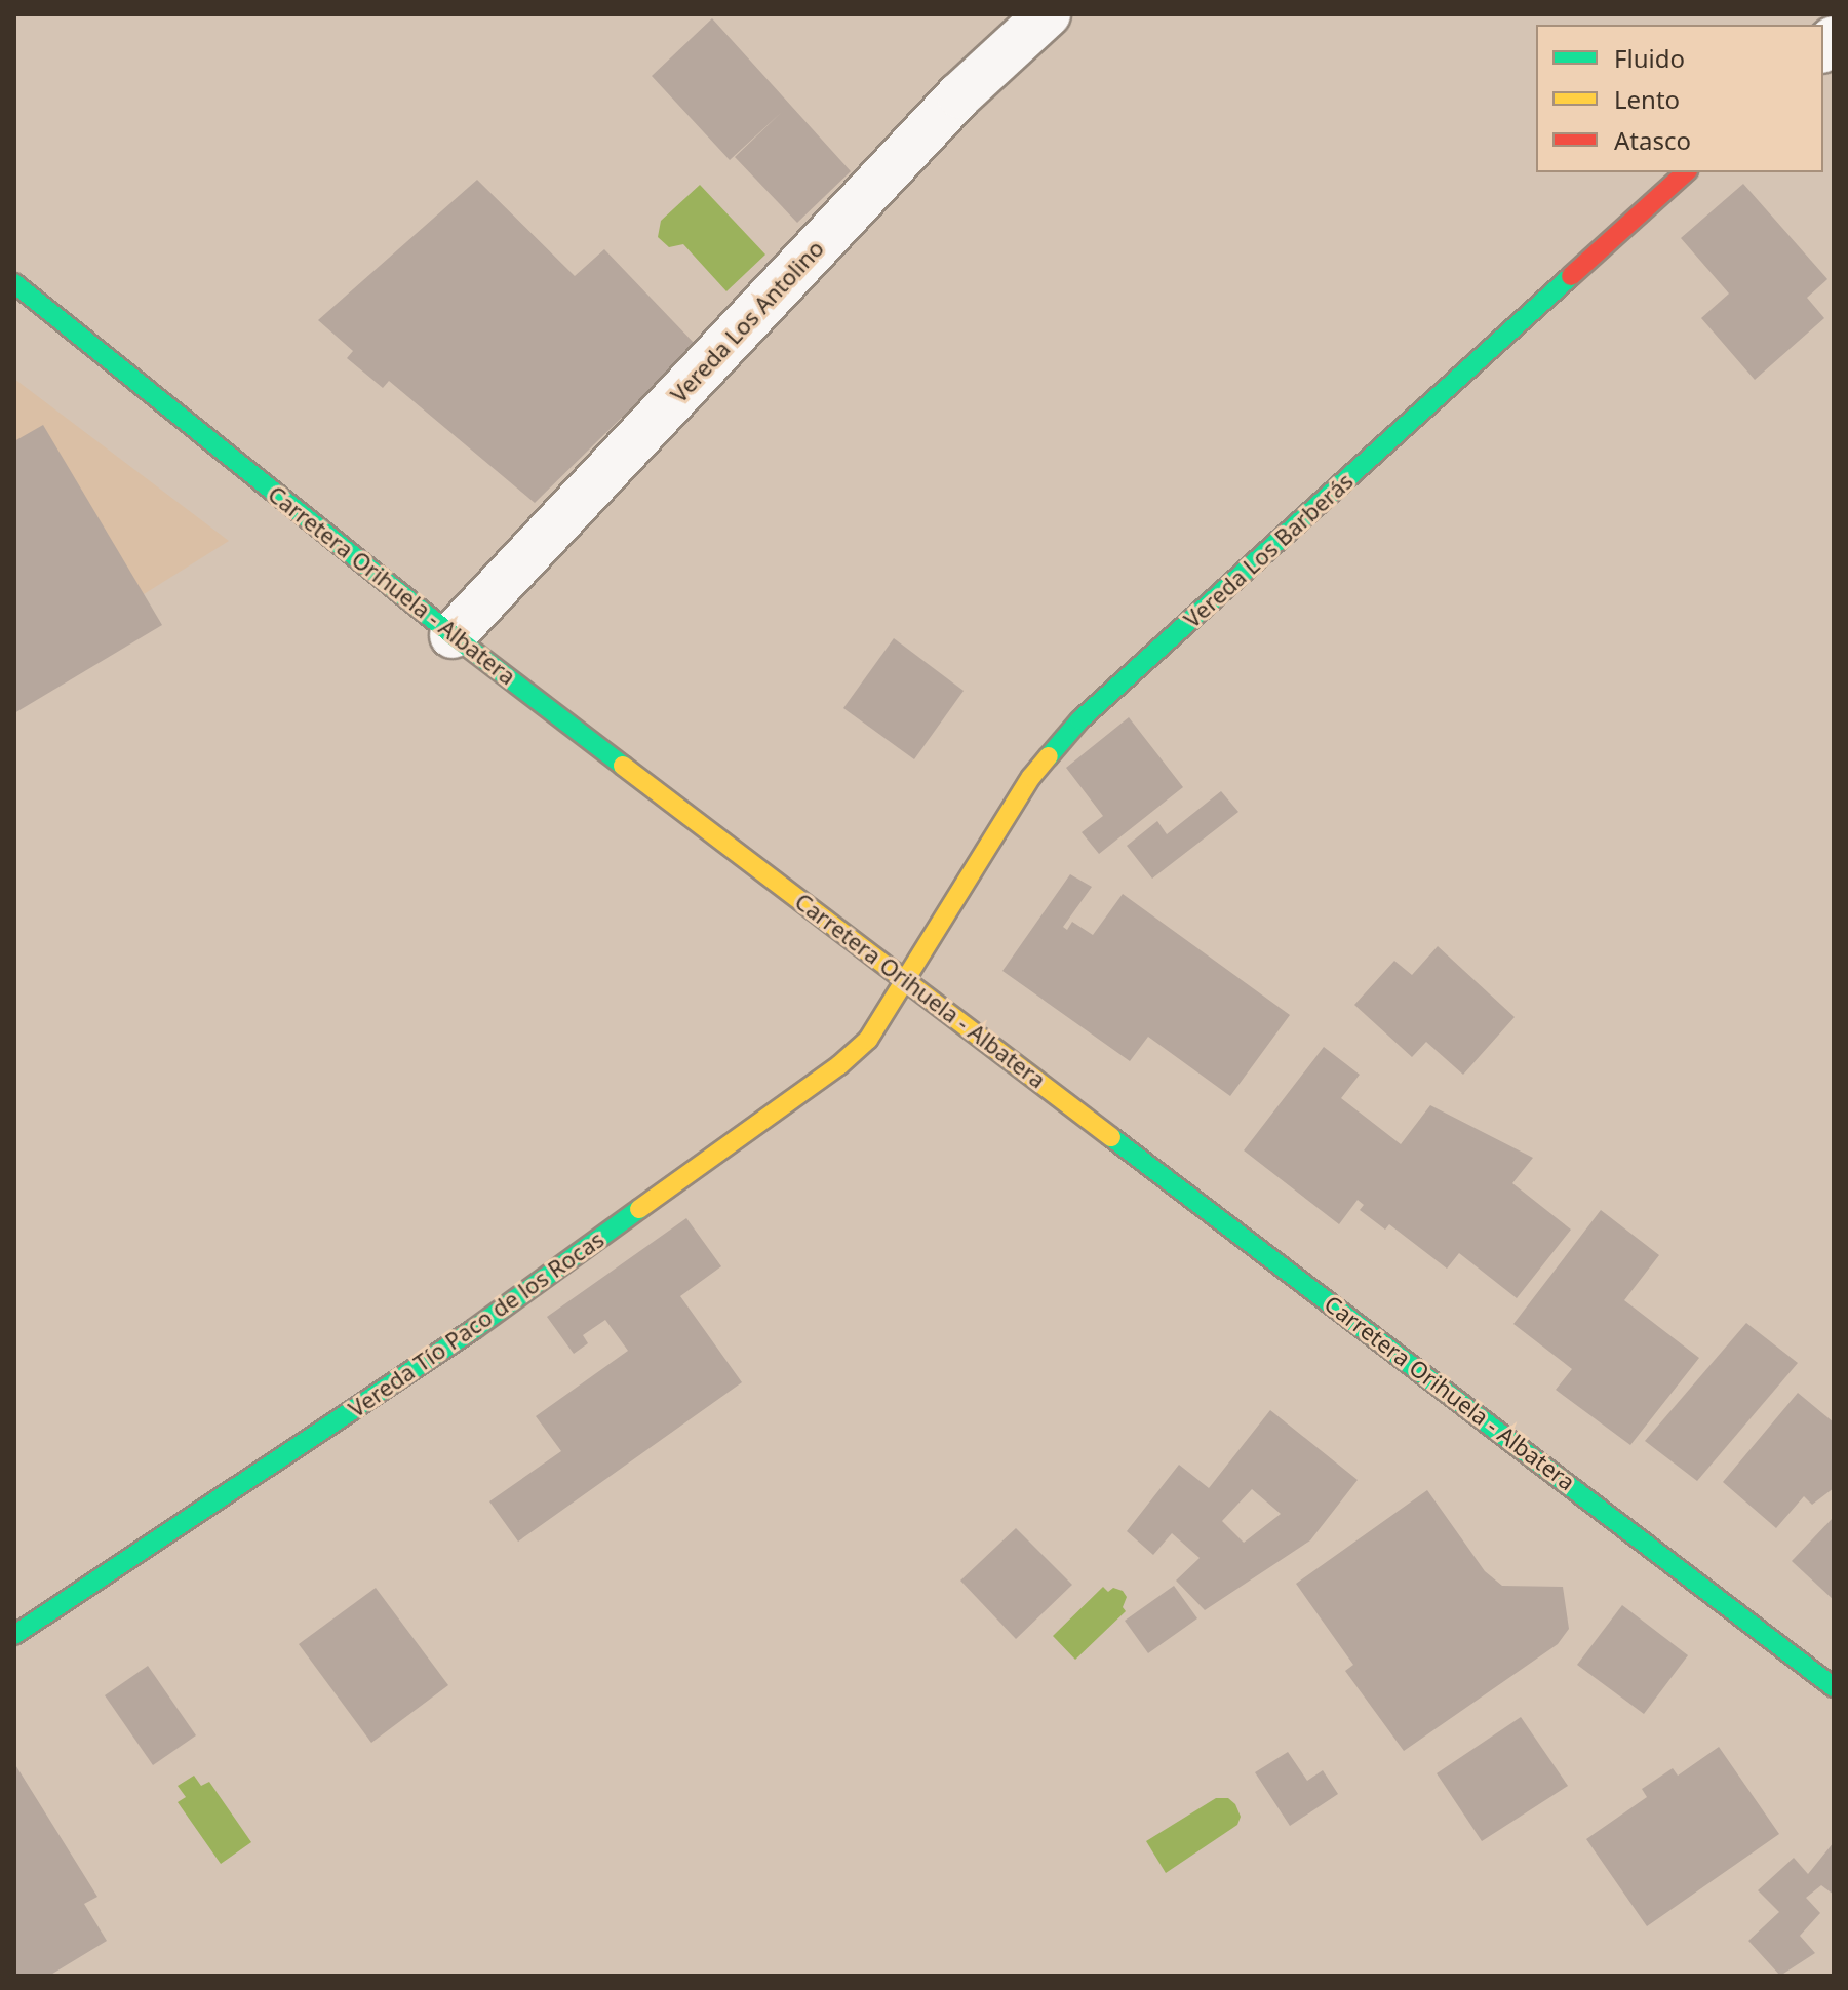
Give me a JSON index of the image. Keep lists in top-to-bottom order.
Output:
{
  "streets": {
    "main road": ["Vereda Los Barberás", "Carretera Orihuela - Albatera", "Vereda Tío Paco de los Rocas"],
    "street": ["Vereda Los Antolino"]
  },
  "crossings": [
    ["Vereda Los Antolino", "Carretera Orihuela - Albatera"],
    ["Vereda Los Barberás", "Carretera Orihuela - Albatera"],
    ["Vereda Los Barberás", "Vereda Tío Paco de los Rocas"],
    ["Carretera Orihuela - Albatera", "Vereda Tío Paco de los Rocas"]
  ],
  "legend": ["Fluido", "Lento", "Atasco"]
}
